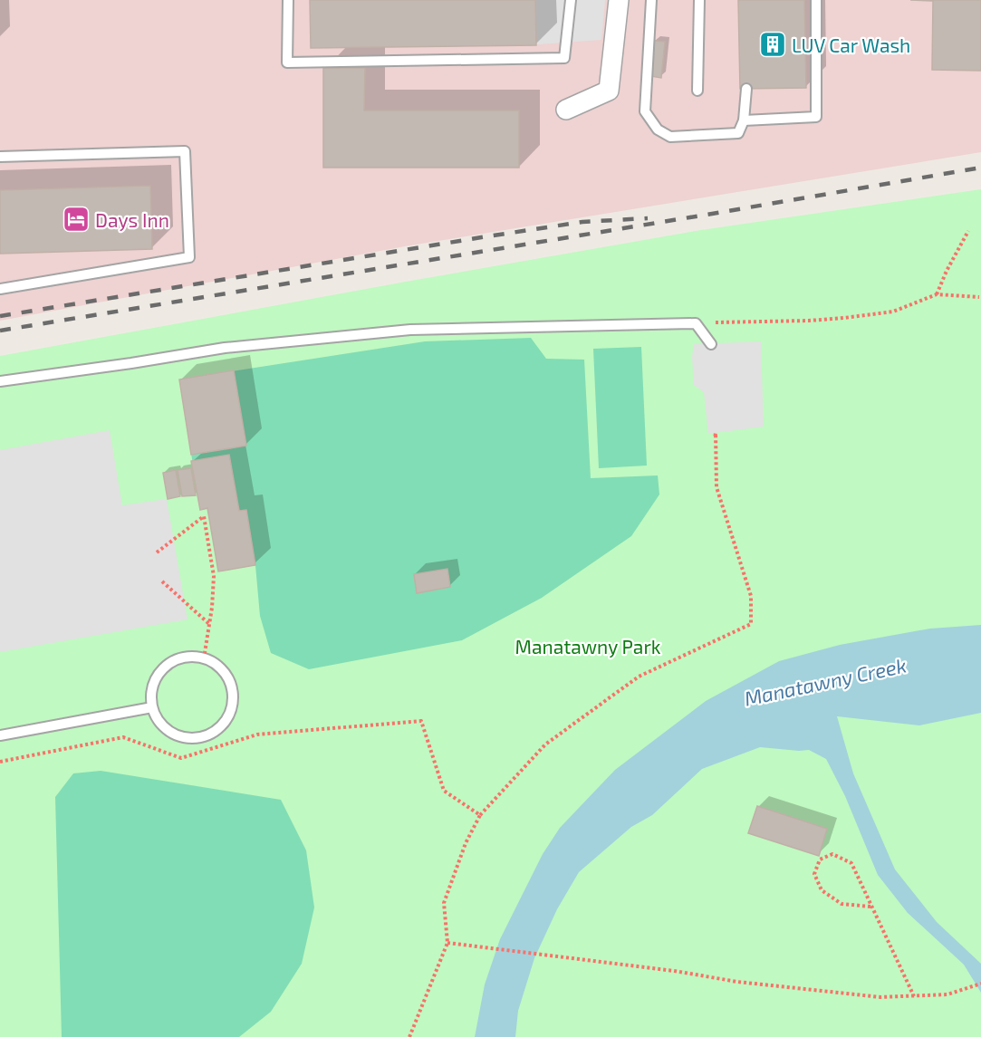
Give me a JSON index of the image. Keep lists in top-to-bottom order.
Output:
{
  "water": ["Manatawny Creek"],
  "parks": ["Manatawny Park"],
  "places": {
    "building": ["LUV Car Wash"],
    "hotel": ["Days Inn"]
  }
}
